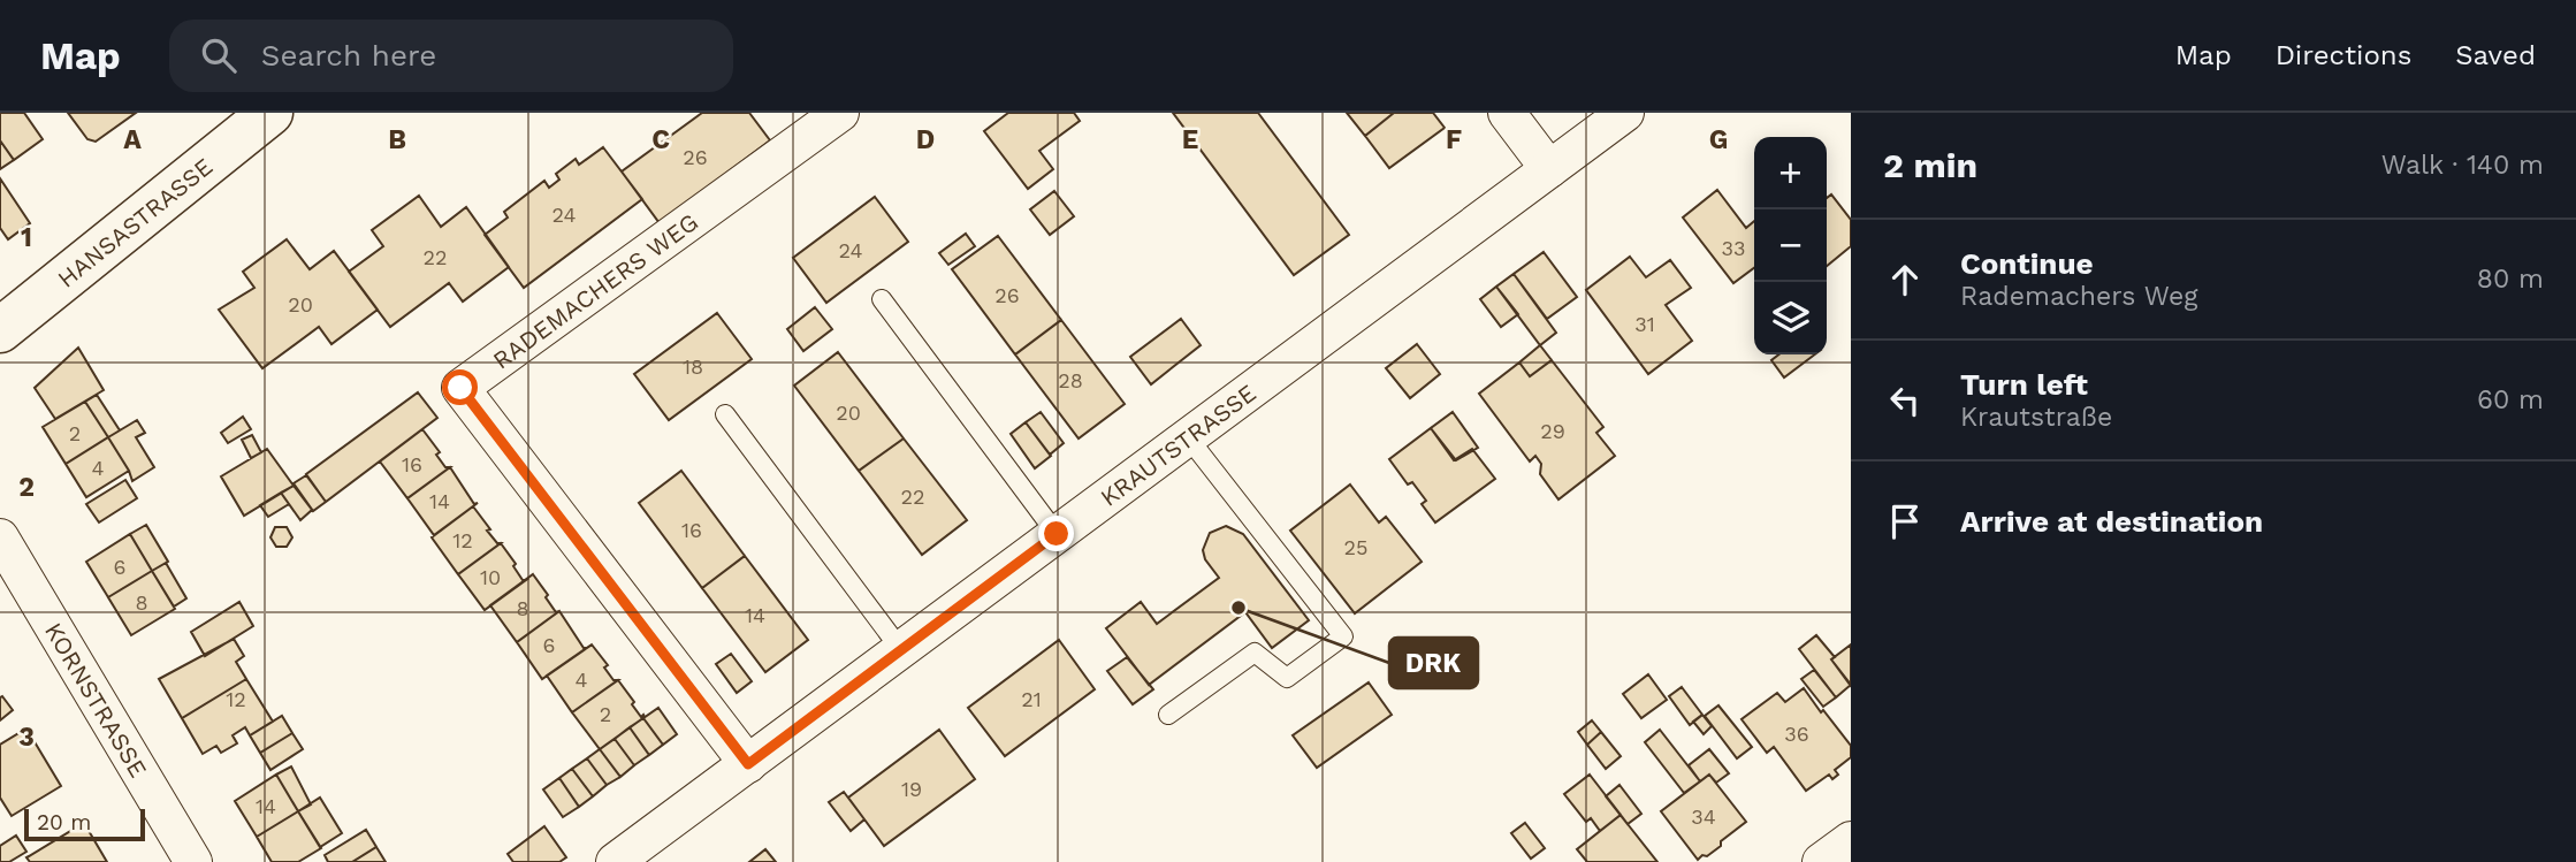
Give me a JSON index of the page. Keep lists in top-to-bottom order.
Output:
{
  "streets": {
    "main road": ["HANSASTRASSE"],
    "street": ["RADEMACHERS WEG", "KRAUTSTRASSE", "KORNSTRASSE"]
  },
  "crossings": [
    ["RADEMACHERS WEG", "KRAUTSTRASSE"]
  ],
  "places": ["DRK"],
  "house_numbers": [
    "26",
    "24",
    "33",
    "24",
    "22",
    "26",
    "20",
    "31",
    "18",
    "28",
    "20",
    "29",
    "2",
    "16",
    "4",
    "22",
    "14",
    "16",
    "12",
    "25",
    "6",
    "10",
    "8",
    "8",
    "14",
    "6",
    "4",
    "12",
    "21",
    "2",
    "36",
    "19",
    "14",
    "34"
  ],
  "scale_bar": "20 m",
  "page": {
    "header": "Map",
    "search": "Search here",
    "nav": ["Map", "Directions", "Saved"],
    "heading": ["2 min", "Walk · 140 m"],
    "map_buttons": ["+", "−"],
    "list": [
      ["Continue", "Rademachers Weg", "80 m"],
      ["Turn left", "Krautstraße", "60 m"],
      "Arrive at destination"
    ],
    "scale": "20 m"
  },
  "grid": {
    "columns": [
      "A",
      "B",
      "C",
      "D",
      "E",
      "F",
      "G"
    ],
    "rows": ["1", "2", "3"]
  }
}
